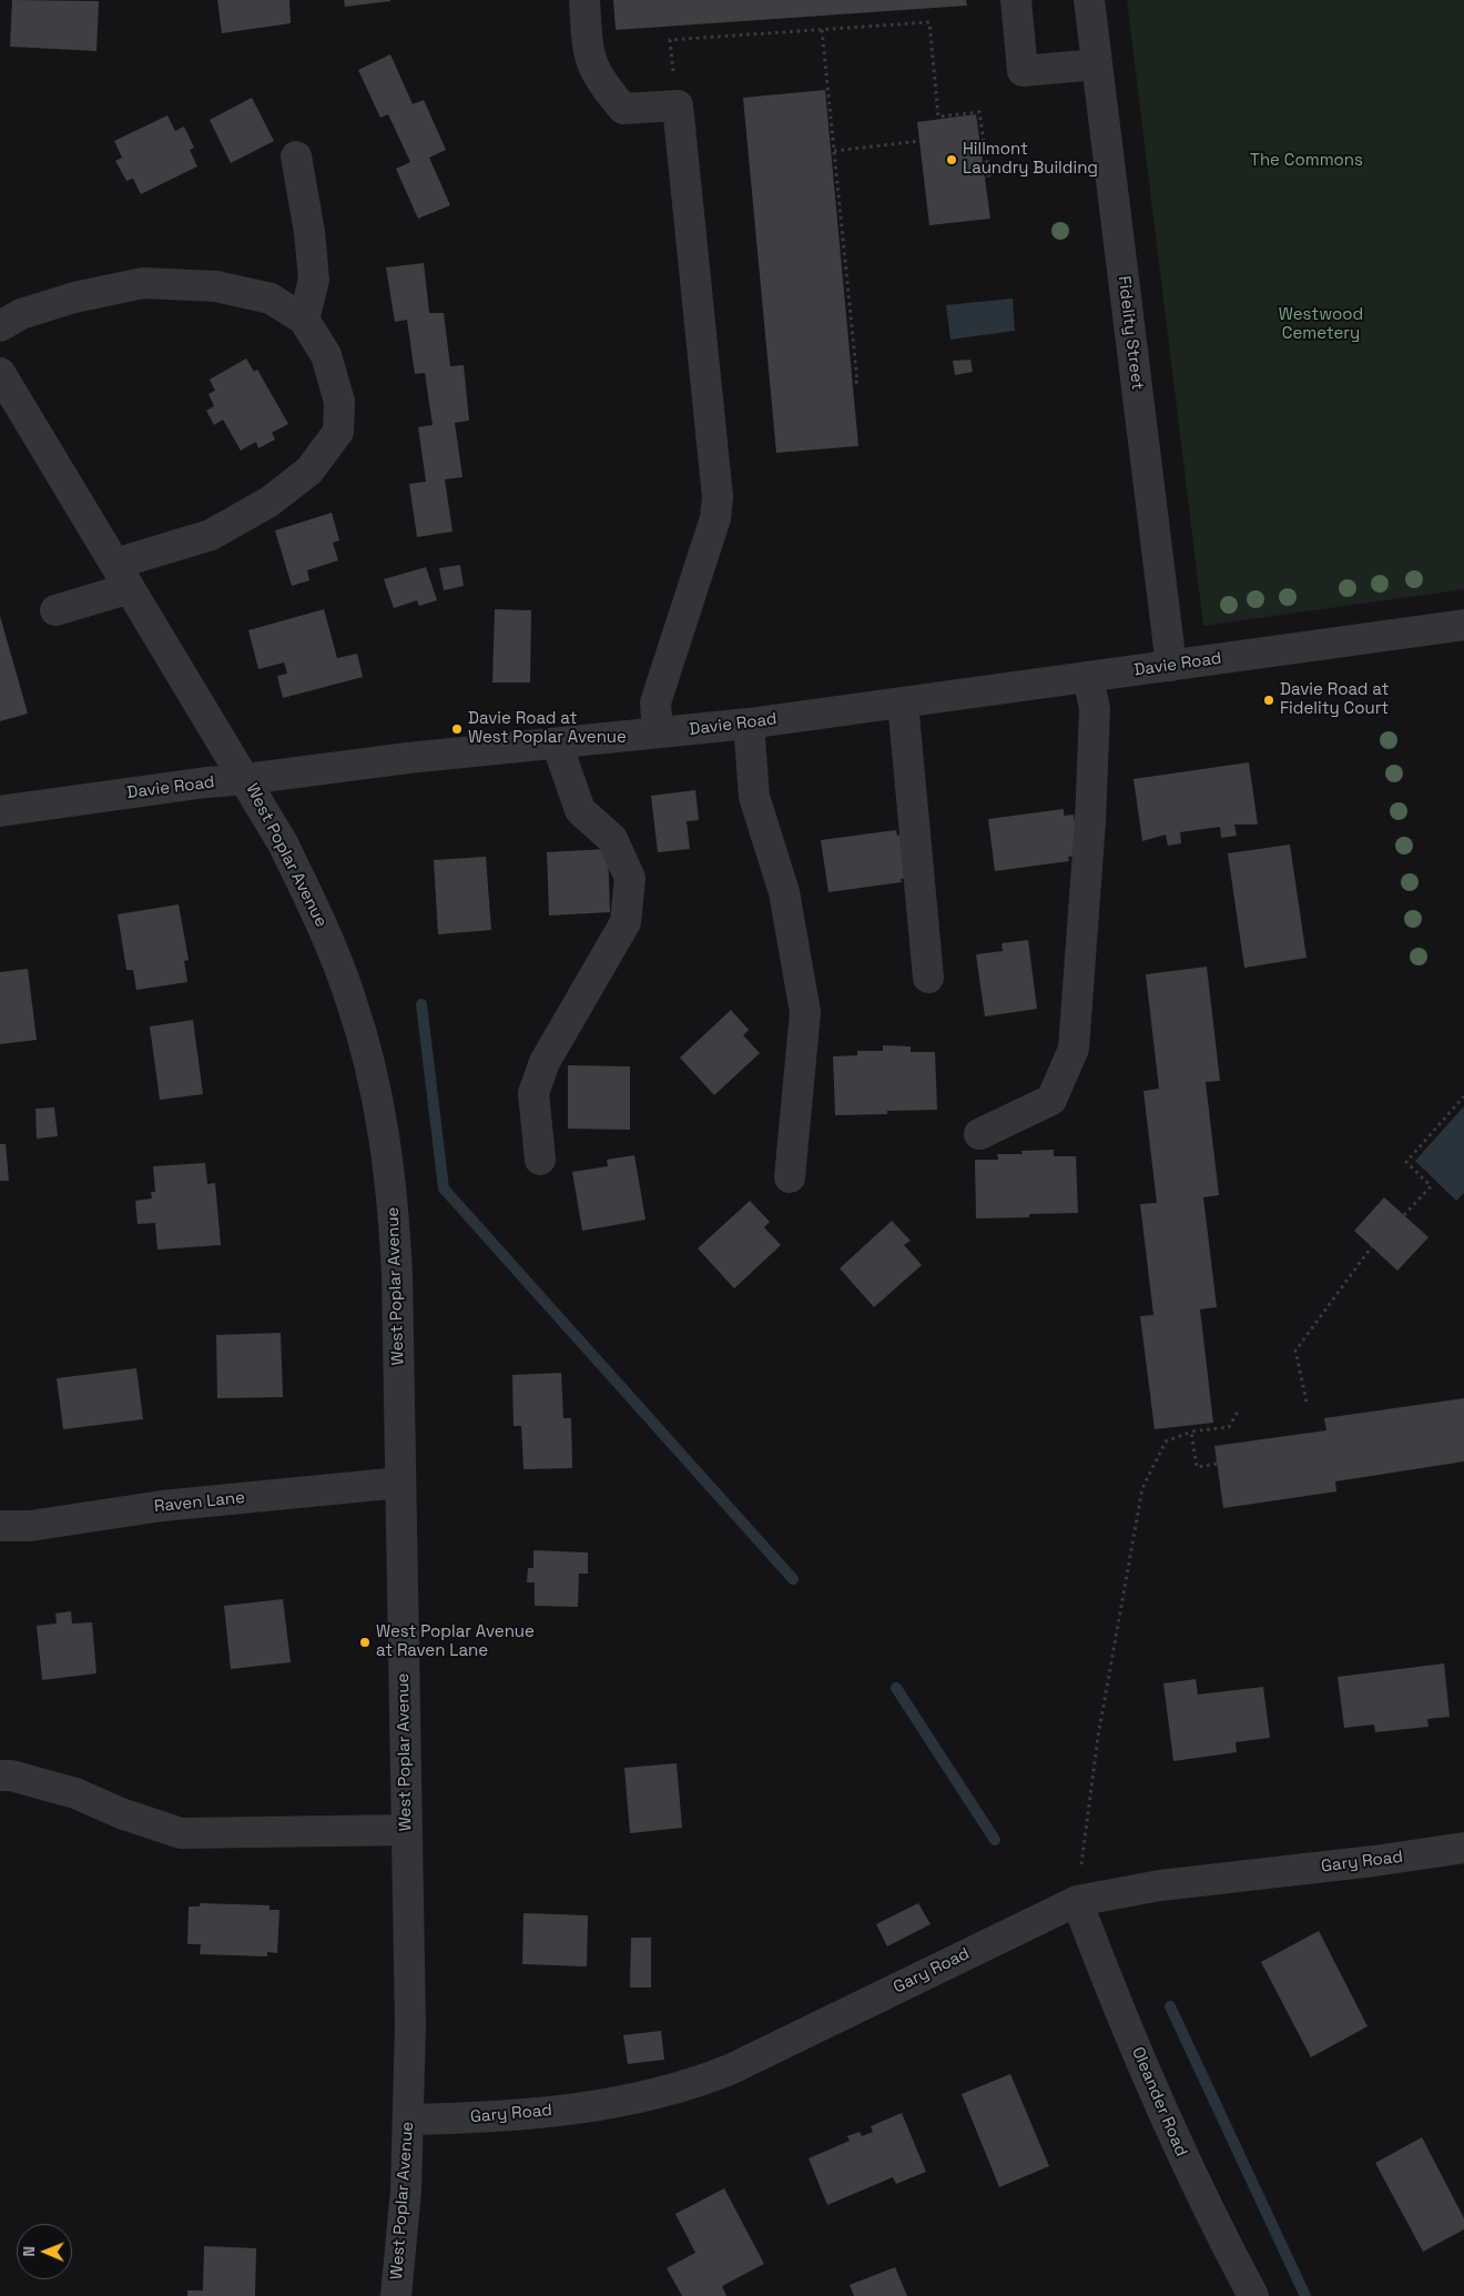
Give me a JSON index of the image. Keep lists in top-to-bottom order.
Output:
{
  "streets": {
    "street": [
      "Fidelity Street",
      "Davie Road",
      "West Poplar Avenue",
      "Raven Lane",
      "Gary Road",
      "Oleander Road"
    ]
  },
  "crossings": [
    ["Fidelity Street", "Davie Road"],
    ["Davie Road", "West Poplar Avenue"],
    ["West Poplar Avenue", "Raven Lane"],
    ["West Poplar Avenue", "Gary Road"],
    ["Gary Road", "Oleander Road"]
  ],
  "parks": ["The Commons", "Westwood Cemetery"],
  "places": [
    "Hillmont Laundry Building",
    "Davie Road at Fidelity Court",
    "Davie Road at West Poplar Avenue",
    "West Poplar Avenue at Raven Lane"
  ],
  "north": "left"
}
